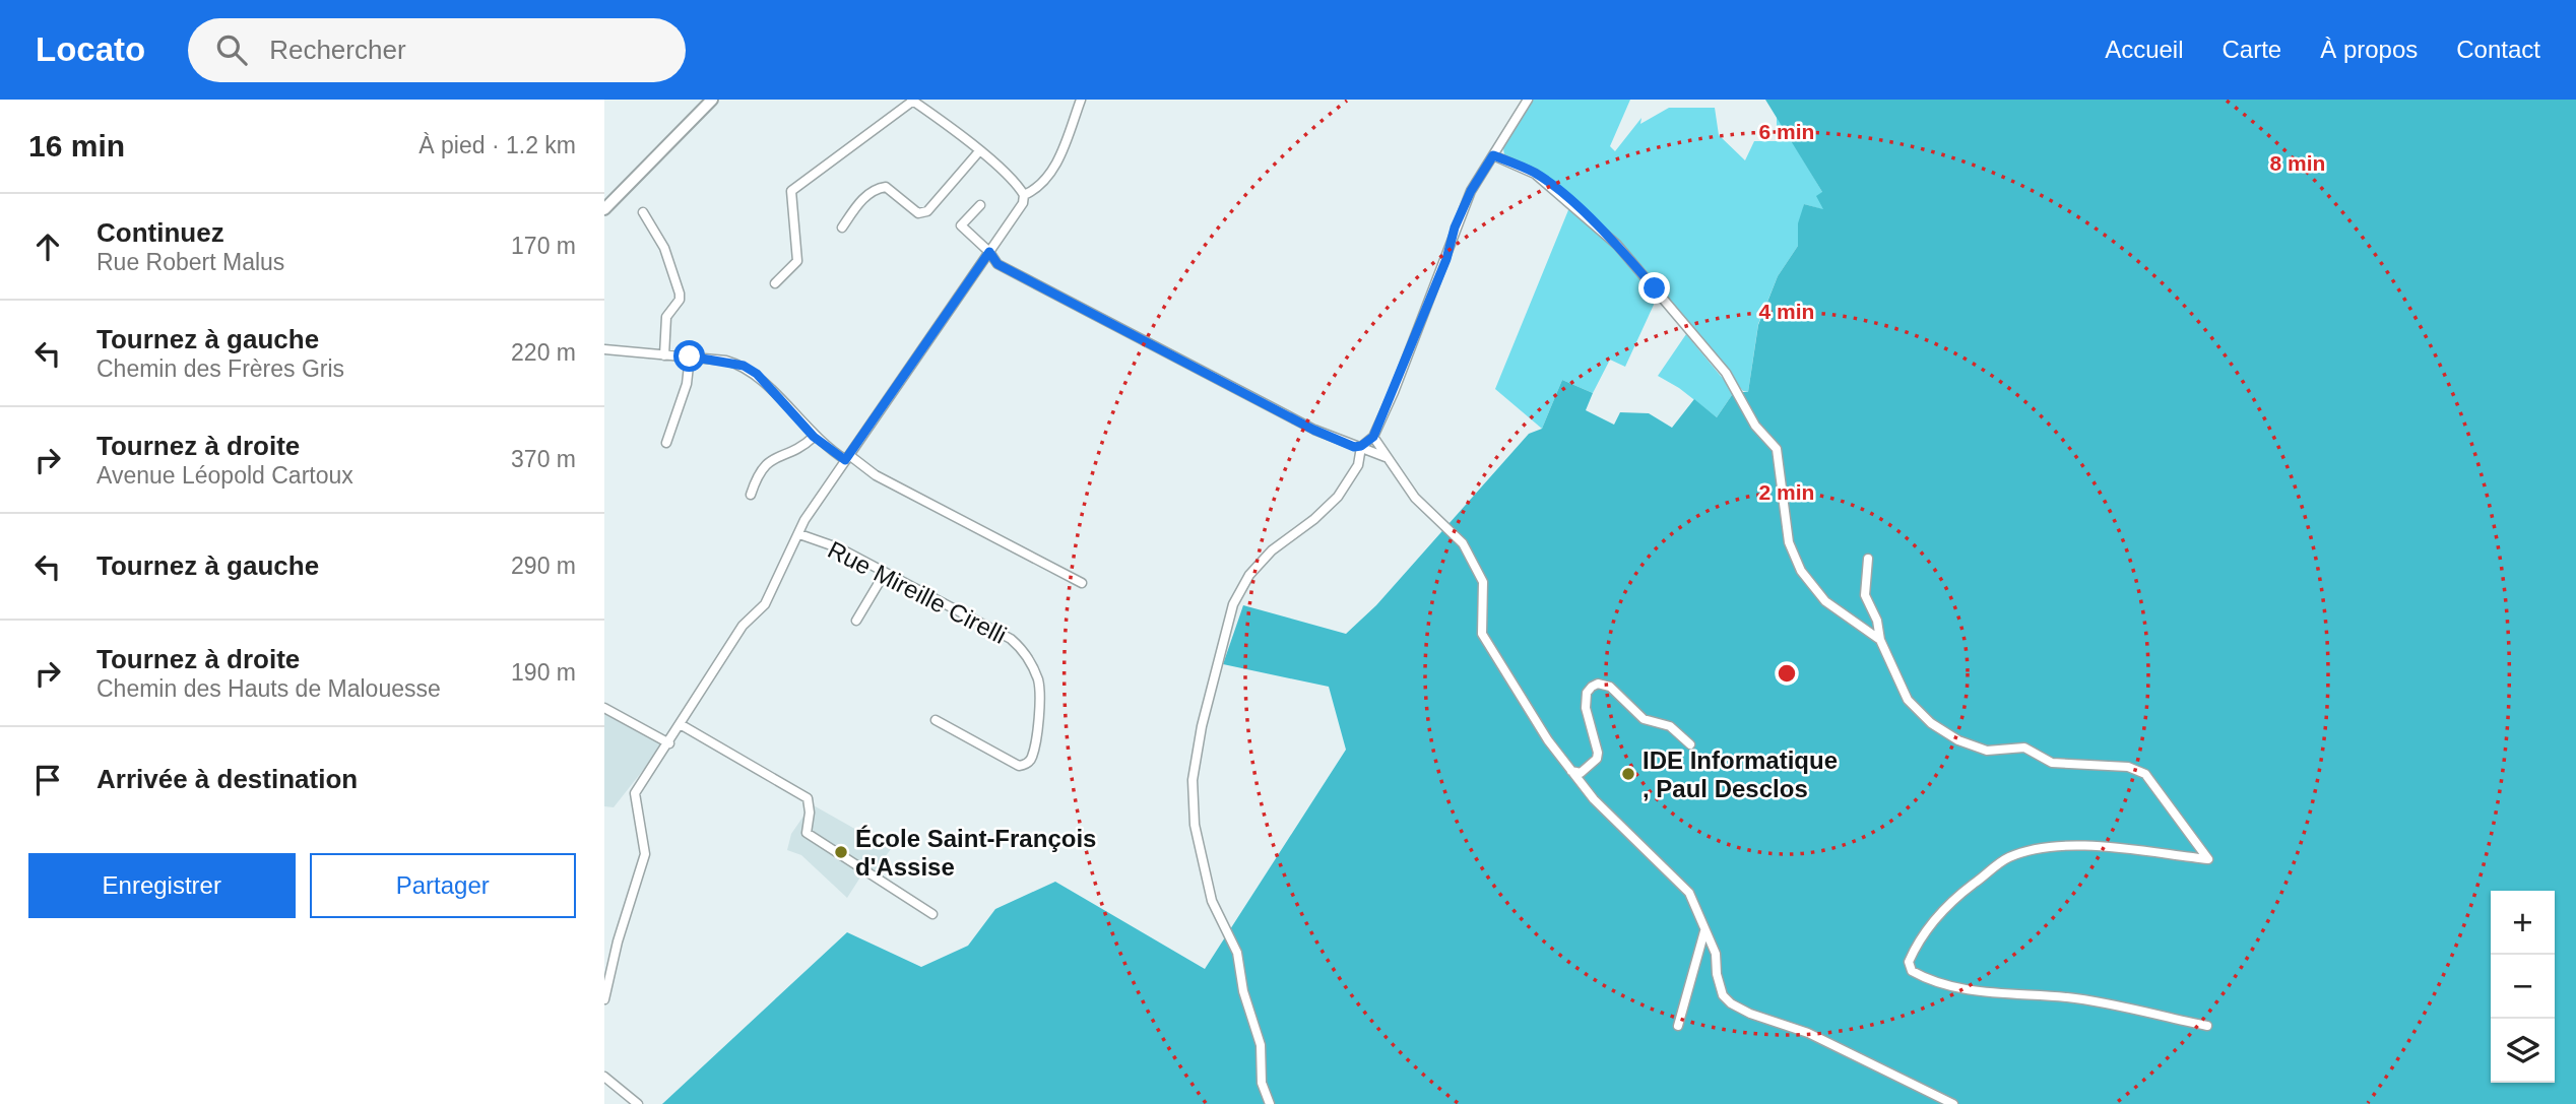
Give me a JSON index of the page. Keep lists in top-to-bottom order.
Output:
{
  "streets": {
    "street": ["Rue Mireille Cirelli"]
  },
  "places": ["IDE Informatique , Paul Desclos", "École Saint-François d'Assise"],
  "page": {
    "header": "Locato",
    "search": "Rechercher",
    "nav": [
      "Accueil",
      "Carte",
      "À propos",
      "Contact"
    ],
    "heading": ["16 min", "À pied · 1.2 km"],
    "list": [
      ["Continuez", "Rue Robert Malus", "170 m"],
      ["Tournez à gauche", "Chemin des Frères Gris", "220 m"],
      ["Tournez à droite", "Avenue Léopold Cartoux", "370 m"],
      ["Tournez à gauche", "290 m"],
      ["Tournez à droite", "Chemin des Hauts de Malouesse", "190 m"],
      "Arrivée à destination"
    ],
    "buttons": ["Enregistrer", "Partager"],
    "map_buttons": ["+", "−"]
  },
  "rings": [
    "6 min",
    "8 min",
    "4 min",
    "2 min"
  ]
}
